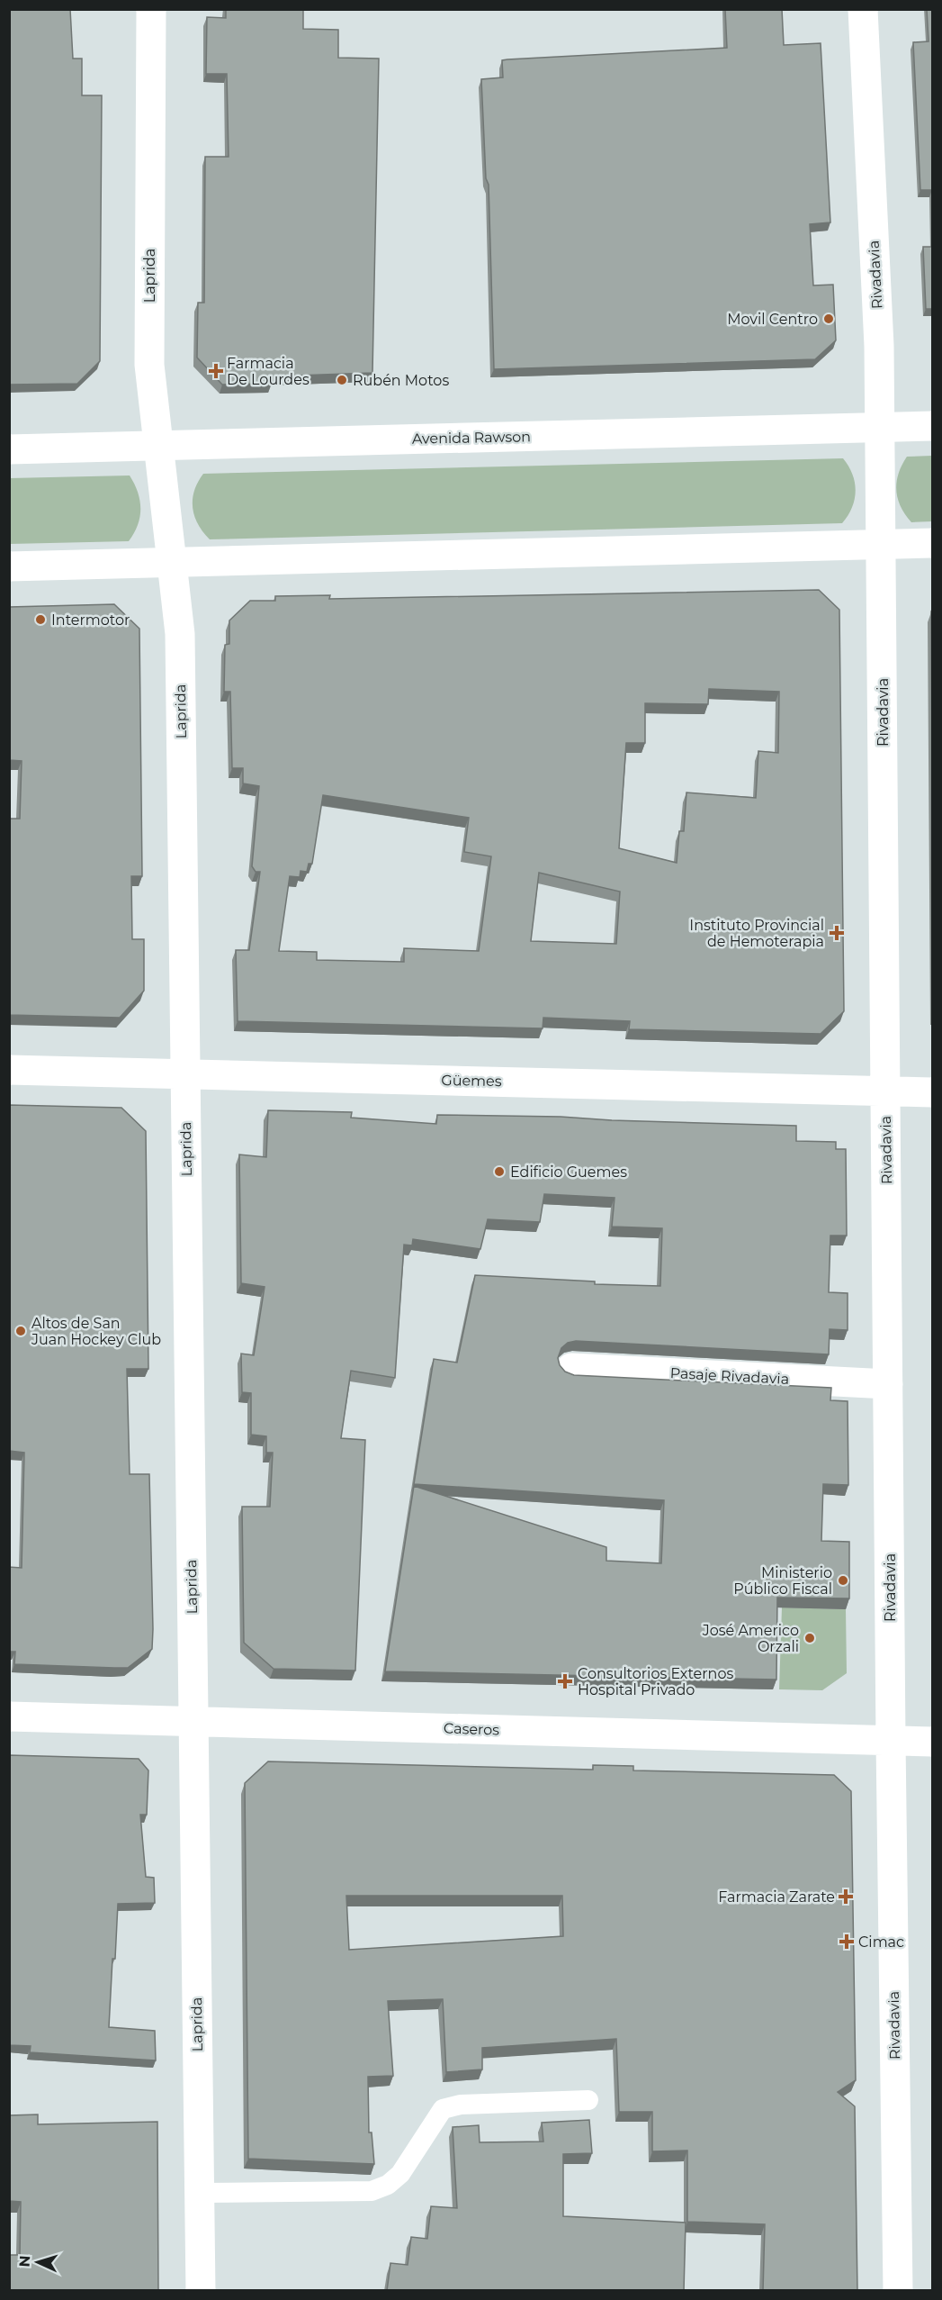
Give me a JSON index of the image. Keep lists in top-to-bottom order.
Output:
{
  "streets": {
    "street": [
      "Rivadavia",
      "Laprida",
      "Avenida Rawson",
      "Güemes",
      "Pasaje Rivadavia",
      "Caseros"
    ]
  },
  "crossings": [
    ["Rivadavia", "Avenida Rawson"],
    ["Rivadavia", "Güemes"],
    ["Rivadavia", "Pasaje Rivadavia"],
    ["Rivadavia", "Caseros"],
    ["Laprida", "Avenida Rawson"],
    ["Laprida", "Güemes"],
    ["Laprida", "Caseros"]
  ],
  "places": {
    "other": [
      "Movil Centro",
      "Rubén Motos",
      "Intermotor",
      "Edificio Guemes",
      "Altos de San Juan Hockey Club",
      "Ministerio Público Fiscal",
      "José Americo Orzali"
    ],
    "health": [
      "Farmacia De Lourdes",
      "Instituto Provincial de Hemoterapia",
      "Consultorios Externos Hospital Privado",
      "Farmacia Zarate",
      "Cimac"
    ]
  },
  "north": "left"
}
